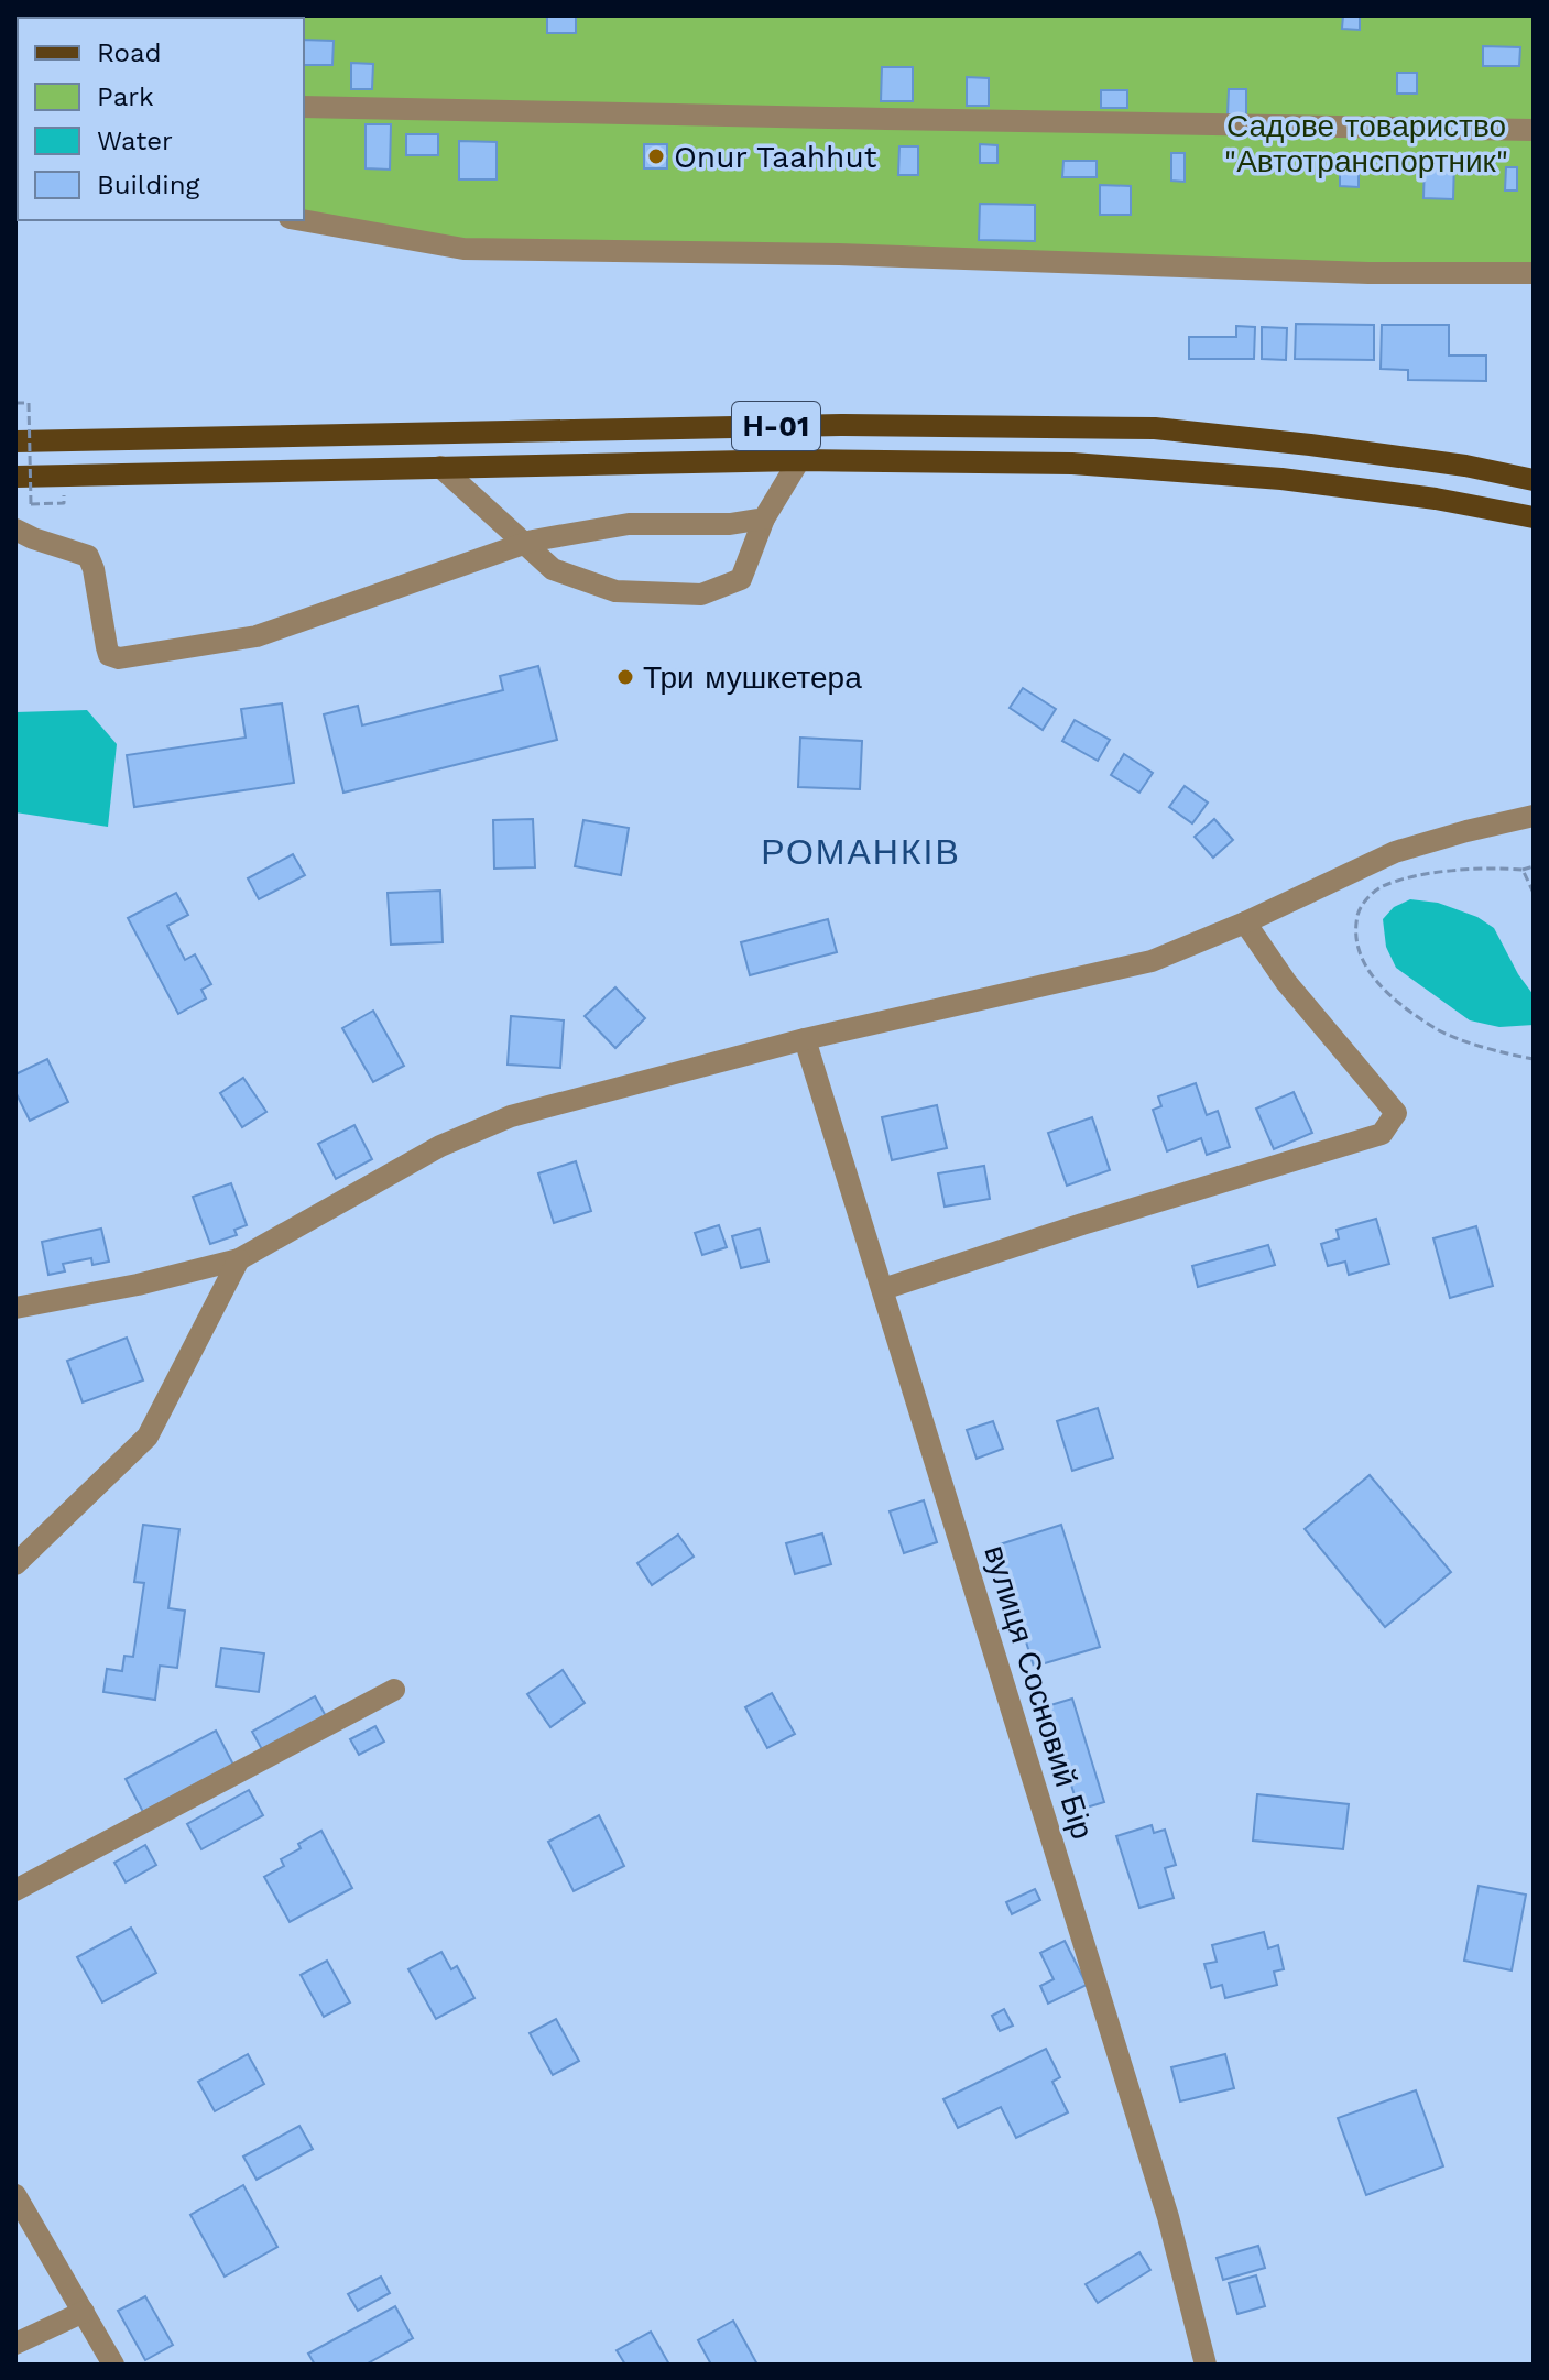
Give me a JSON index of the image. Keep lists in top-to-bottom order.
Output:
{
  "streets": {
    "main road": ["Н-01"],
    "street": ["вулиця Сосновий Бір"]
  },
  "districts": ["РОМАНКІВ"],
  "parks": ["Садове товариство \"Автотранспортник\""],
  "places": ["Onur Taahhut", "Три мушкетера"],
  "legend": [
    "Road",
    "Park",
    "Water",
    "Building"
  ]
}
